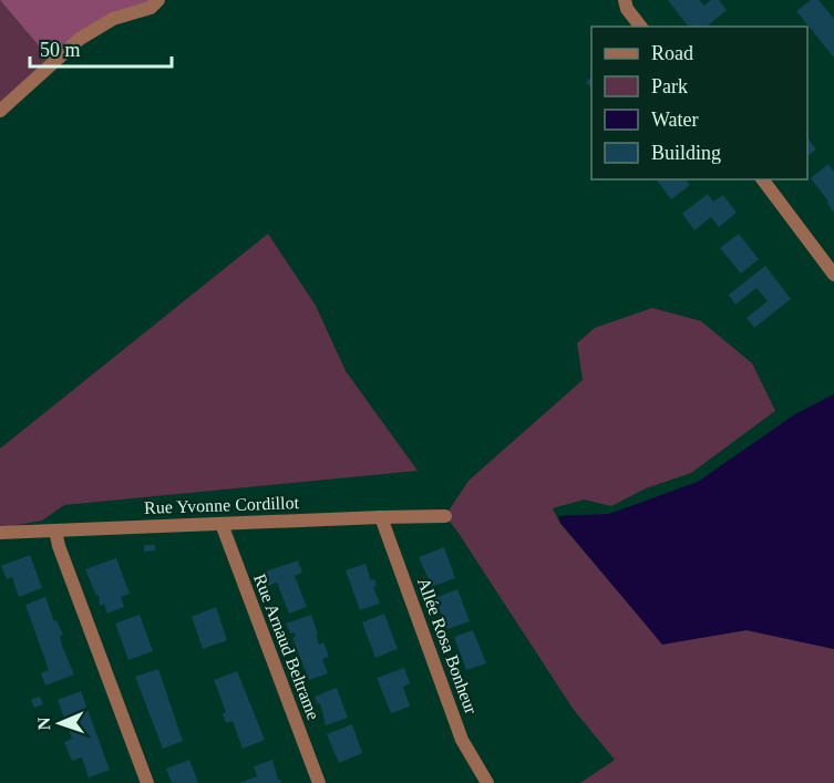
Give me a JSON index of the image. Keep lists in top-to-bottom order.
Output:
{
  "streets": {
    "street": ["Rue Yvonne Cordillot", "Allée Rosa Bonheur", "Rue Arnaud Beltrame"]
  },
  "crossings": [
    ["Rue Yvonne Cordillot", "Allée Rosa Bonheur"],
    ["Rue Yvonne Cordillot", "Rue Arnaud Beltrame"]
  ],
  "legend": [
    "Road",
    "Park",
    "Water",
    "Building"
  ],
  "scale_bar": "50 m",
  "north": "left"
}
